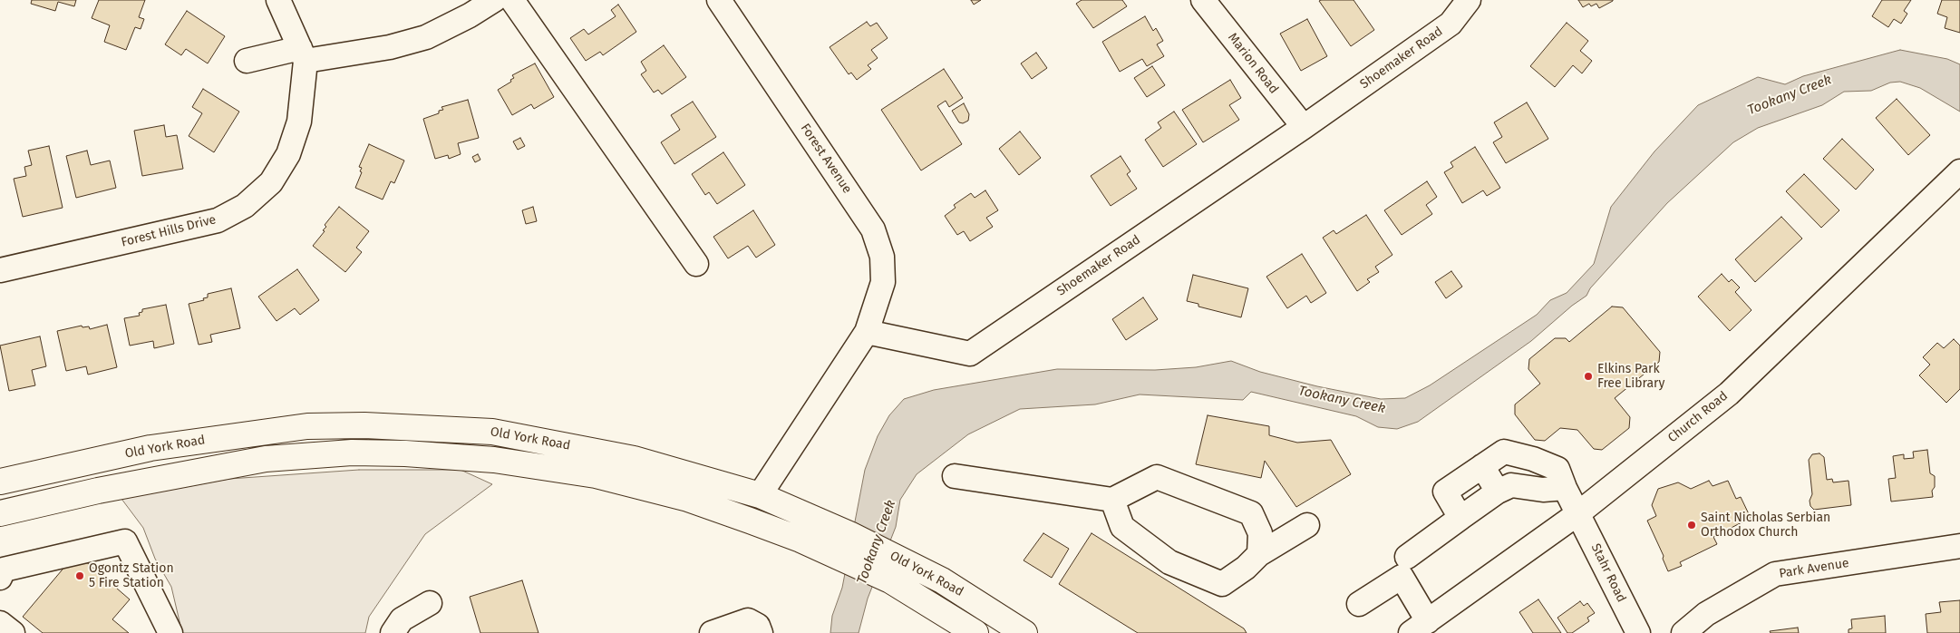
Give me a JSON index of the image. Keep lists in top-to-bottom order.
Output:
{
  "streets": {
    "highway": ["Old York Road"],
    "street": [
      "Shoemaker Road",
      "Marion Road",
      "Forest Avenue",
      "Forest Hills Drive",
      "Church Road",
      "Park Avenue",
      "Stahr Road"
    ]
  },
  "crossings": [
    ["Shoemaker Road", "Marion Road"],
    ["Shoemaker Road", "Forest Avenue"],
    ["Church Road", "Stahr Road"]
  ],
  "water": ["Tookany Creek"],
  "places": ["Elkins Park Free Library", "Saint Nicholas Serbian Orthodox Church", "Ogontz Station 5 Fire Station"]
}
